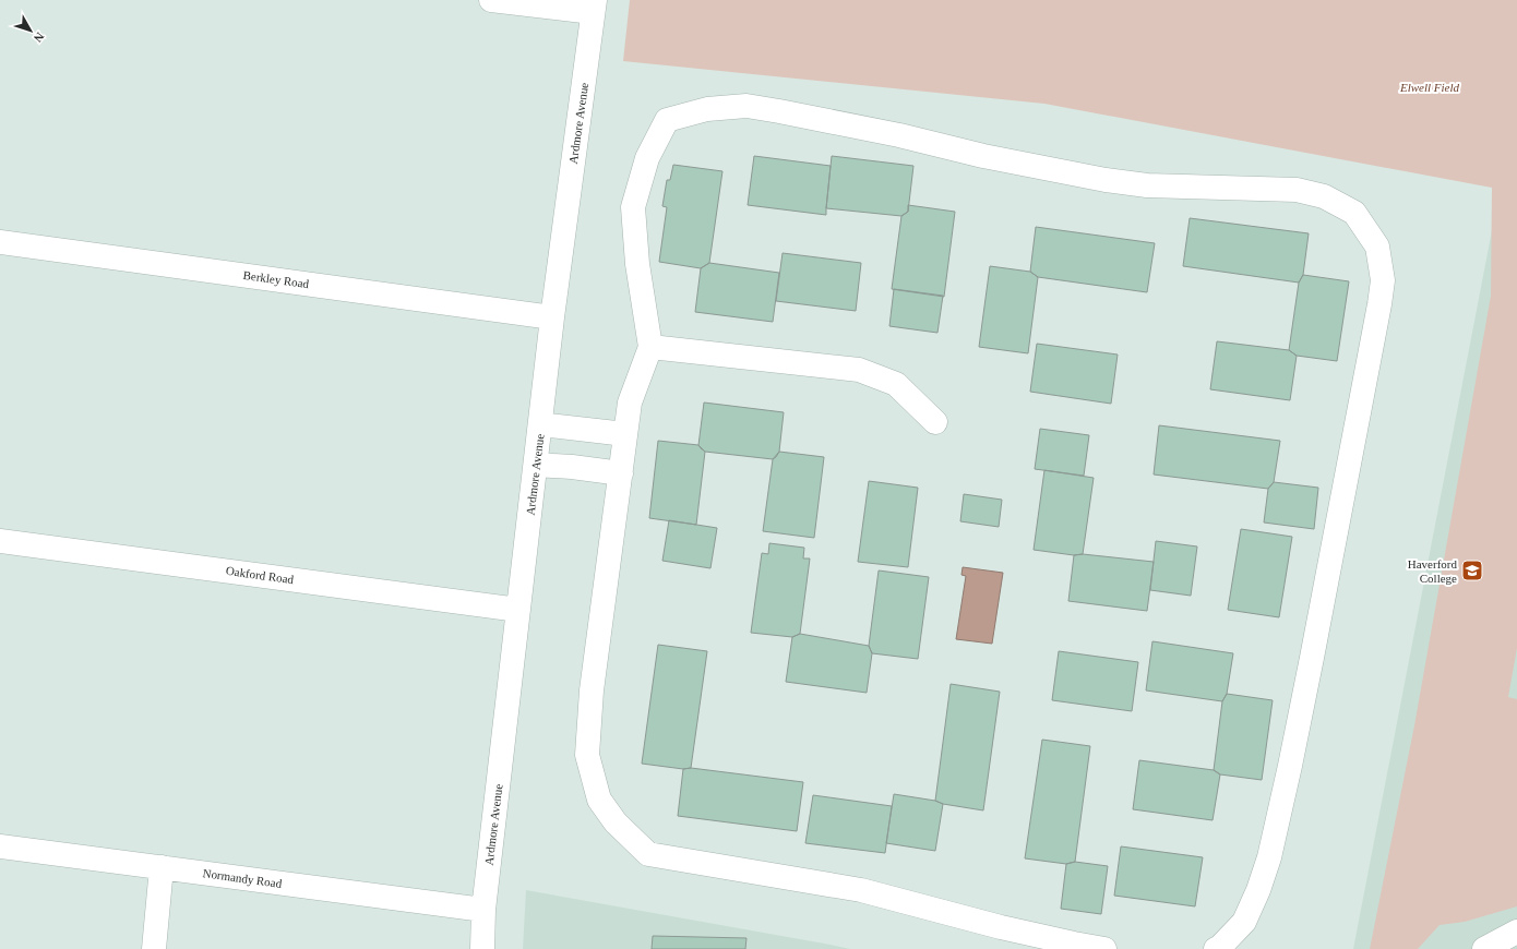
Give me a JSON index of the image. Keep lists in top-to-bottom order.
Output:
{
  "streets": {
    "street": [
      "Ardmore Avenue",
      "Berkley Road",
      "Oakford Road",
      "Normandy Road"
    ]
  },
  "crossings": [
    ["Ardmore Avenue", "Berkley Road"],
    ["Ardmore Avenue", "Oakford Road"],
    ["Ardmore Avenue", "Normandy Road"]
  ],
  "parks": ["Elwell Field"],
  "places": {
    "school or university": ["Haverford College"]
  },
  "north": "bottom right"
}
